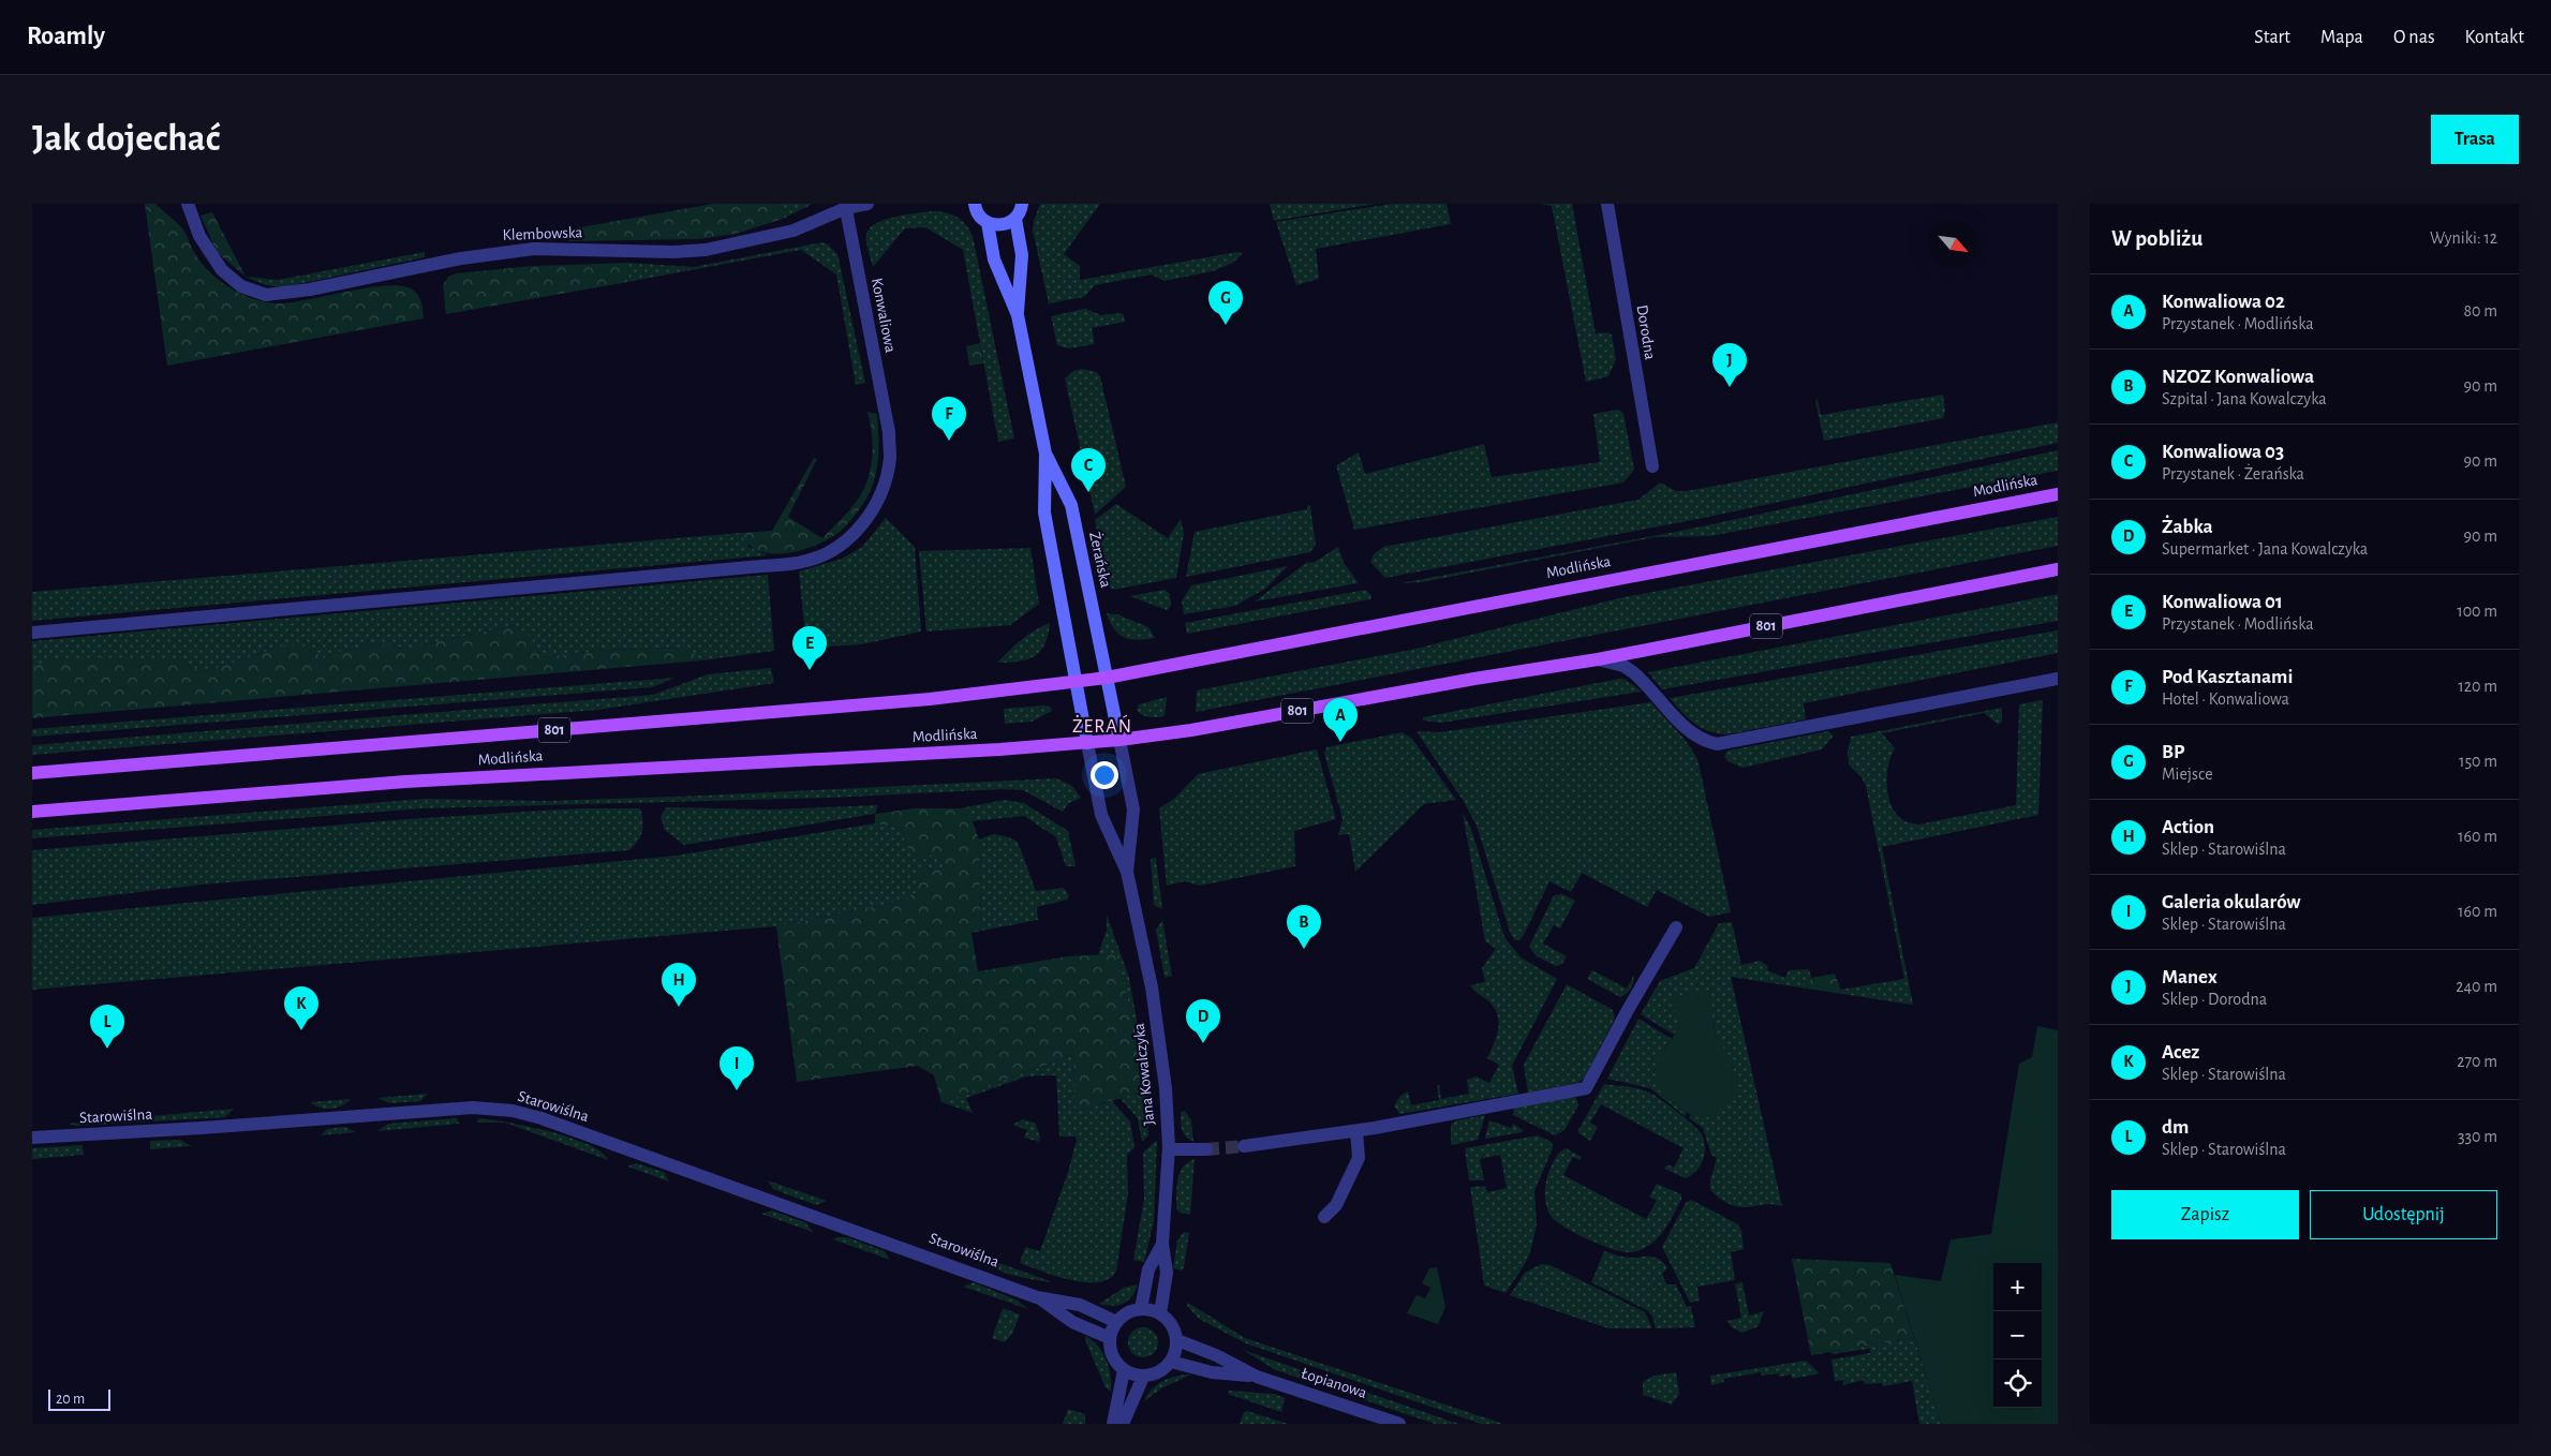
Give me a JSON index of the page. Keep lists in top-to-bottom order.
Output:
{
  "streets": {
    "main road": ["Modlińska", "801"],
    "street": [
      "Klembowska",
      "Konwaliowa",
      "Dorodna",
      "Żerańska",
      "Jana Kowalczyka",
      "Starowiślna",
      "Łopianowa"
    ]
  },
  "crossings": [
    ["Klembowska", "Konwaliowa"],
    ["Modlińska", "Żerańska"],
    ["Modlińska", "Jana Kowalczyka"],
    ["Jana Kowalczyka", "Starowiślna"],
    ["Jana Kowalczyka", "Łopianowa"],
    ["Starowiślna", "Łopianowa"]
  ],
  "districts": ["ŻERAŃ"],
  "scale_bar": "20 m",
  "north": "bottom right",
  "page": {
    "header": "Roamly",
    "nav": [
      "Start",
      "Mapa",
      "O nas",
      "Kontakt"
    ],
    "buttons": [
      "Trasa",
      ["Zapisz", "Udostępnij"]
    ],
    "title": "Jak dojechać",
    "heading": ["W pobliżu", "Wyniki: 12"],
    "list": [
      {
        "mark": "A",
        "name": "Konwaliowa 02",
        "note": "Przystanek · Modlińska",
        "value": "80 m"
      },
      {
        "mark": "B",
        "name": "NZOZ Konwaliowa",
        "note": "Szpital · Jana Kowalczyka",
        "value": "90 m"
      },
      {
        "mark": "C",
        "name": "Konwaliowa 03",
        "note": "Przystanek · Żerańska",
        "value": "90 m"
      },
      {
        "mark": "D",
        "name": "Żabka",
        "note": "Supermarket · Jana Kowalczyka",
        "value": "90 m"
      },
      {
        "mark": "E",
        "name": "Konwaliowa 01",
        "note": "Przystanek · Modlińska",
        "value": "100 m"
      },
      {
        "mark": "F",
        "name": "Pod Kasztanami",
        "note": "Hotel · Konwaliowa",
        "value": "120 m"
      },
      {
        "mark": "G",
        "name": "BP",
        "note": "Miejsce",
        "value": "150 m"
      },
      {
        "mark": "H",
        "name": "Action",
        "note": "Sklep · Starowiślna",
        "value": "160 m"
      },
      {
        "mark": "I",
        "name": "Galeria okularów",
        "note": "Sklep · Starowiślna",
        "value": "160 m"
      },
      {
        "mark": "J",
        "name": "Manex",
        "note": "Sklep · Dorodna",
        "value": "240 m"
      },
      {
        "mark": "K",
        "name": "Acez",
        "note": "Sklep · Starowiślna",
        "value": "270 m"
      },
      {
        "mark": "L",
        "name": "dm",
        "note": "Sklep · Starowiślna",
        "value": "330 m"
      }
    ],
    "pins": [
      "G",
      "J",
      "F",
      "C",
      "E",
      "A",
      "B",
      "H",
      "K",
      "D",
      "L",
      "I"
    ],
    "map_buttons": ["+", "−"],
    "scale": "20 m"
  }
}
